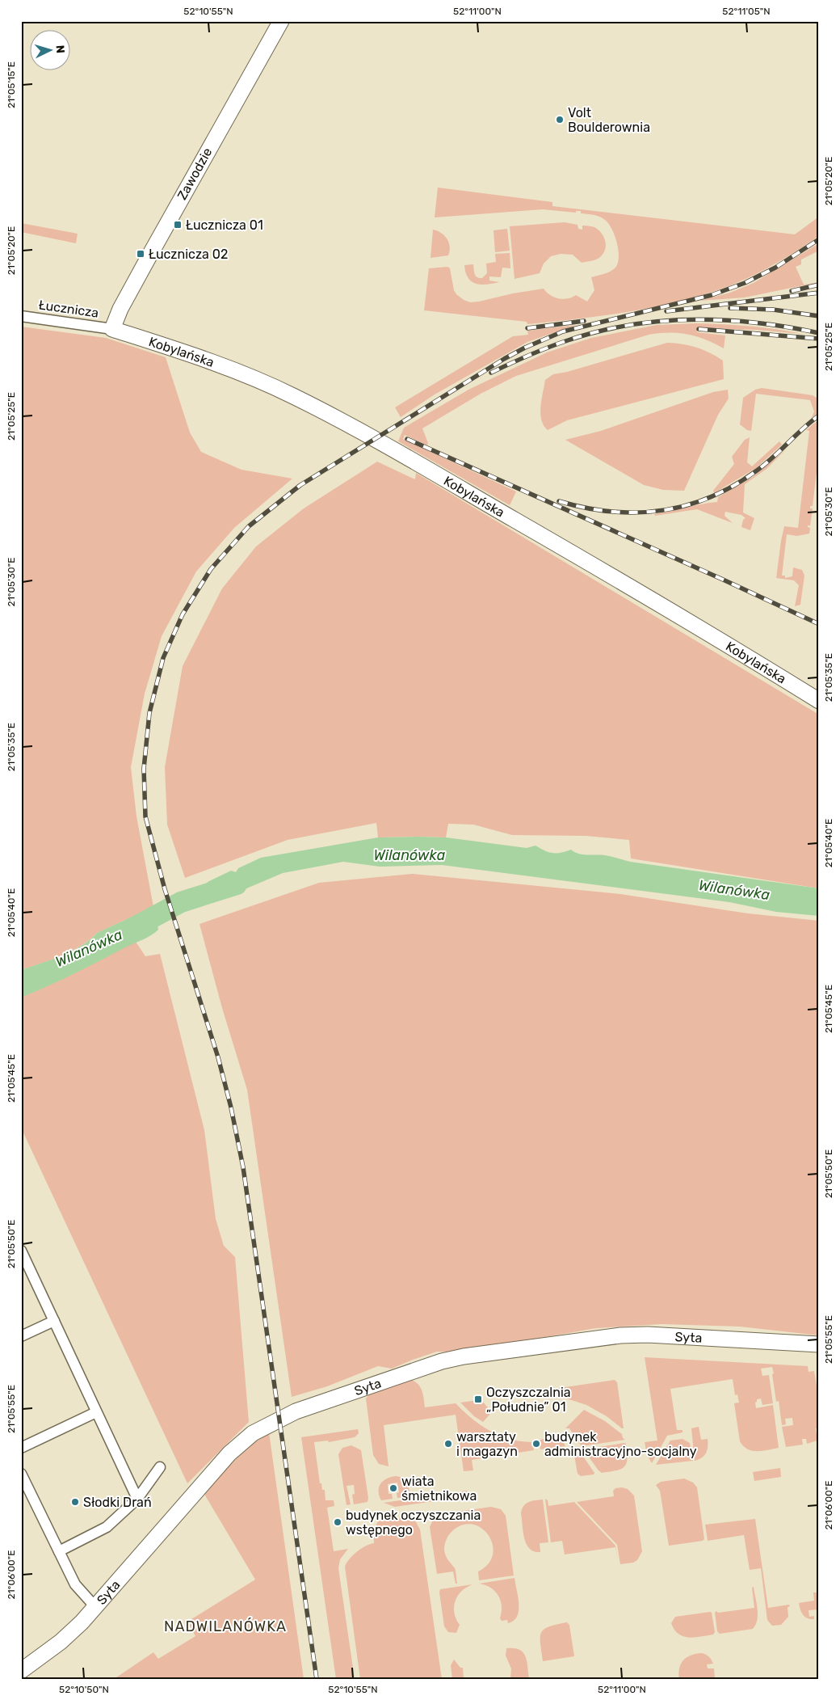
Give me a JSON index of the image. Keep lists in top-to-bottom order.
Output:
{
  "streets": {
    "street": [
      "Zawodzie",
      "Łucznicza",
      "Kobylańska",
      "Syta"
    ]
  },
  "crossings": [
    ["Zawodzie", "Łucznicza"],
    ["Zawodzie", "Kobylańska"],
    ["Łucznicza", "Kobylańska"]
  ],
  "districts": ["NADWILANÓWKA"],
  "water": ["Wilanówka"],
  "places": {
    "other": [
      "Volt Boulderownia",
      "warsztaty i magazyn",
      "budynek administracyjno-socjalny",
      "wiata śmietnikowa",
      "Słodki Drań",
      "budynek oczyszczania wstępnego"
    ],
    "transit": ["Łucznicza 01", "Łucznicza 02", "Oczyszczalnia „Południe” 01"]
  },
  "north": "right",
  "coordinates": [
    "52°10'55\"N",
    "52°11'00\"N",
    "52°11'05\"N",
    "21°05'15\"E",
    "21°05'20\"E",
    "21°05'25\"E",
    "21°05'30\"E",
    "21°05'35\"E",
    "21°05'40\"E",
    "21°05'45\"E",
    "21°05'50\"E",
    "21°05'55\"E",
    "21°06'00\"E",
    "52°10'50\"N"
  ]
}
